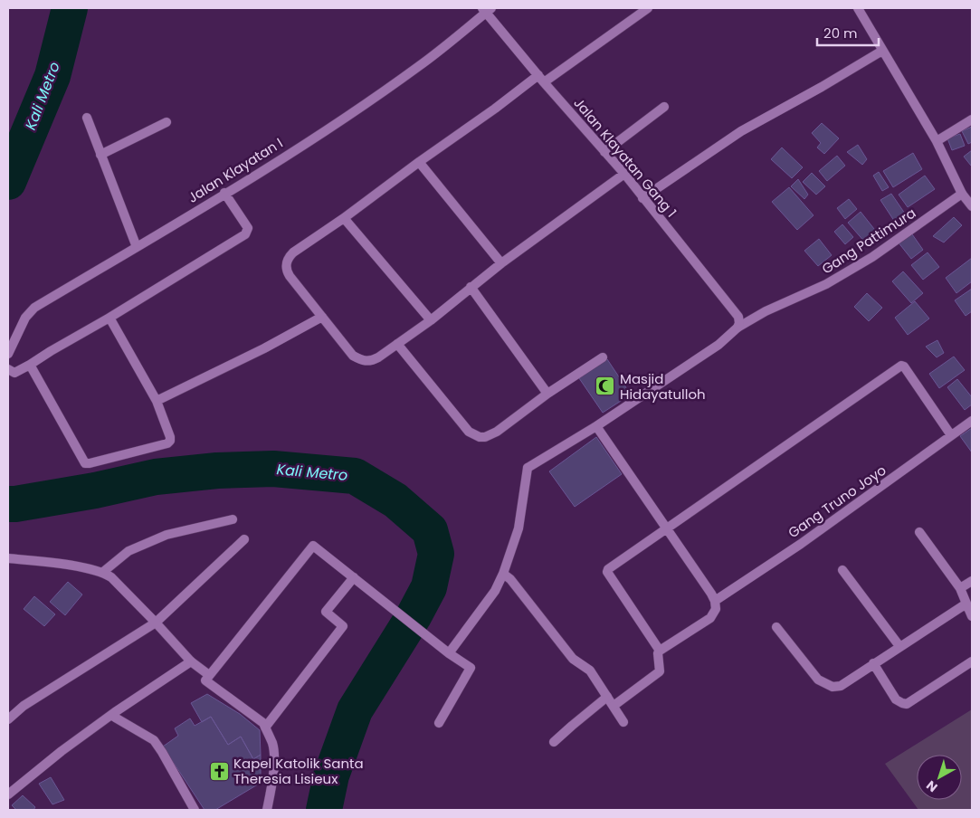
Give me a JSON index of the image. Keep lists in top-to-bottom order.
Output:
{
  "streets": {
    "street": [
      "Jalan Klayatan Gang 1",
      "Jalan Klayatan I",
      "Gang Pattimura",
      "Gang Truno Joyo"
    ]
  },
  "crossings": [
    ["Jalan Klayatan Gang 1", "Jalan Klayatan I"],
    ["Jalan Klayatan Gang 1", "Gang Pattimura"]
  ],
  "water": ["Kali Metro"],
  "places": {
    "mosque": ["Masjid Hidayatulloh"],
    "church": ["Kapel Katolik Santa Theresia Lisieux"]
  },
  "scale_bar": "20 m",
  "north": "bottom left"
}
